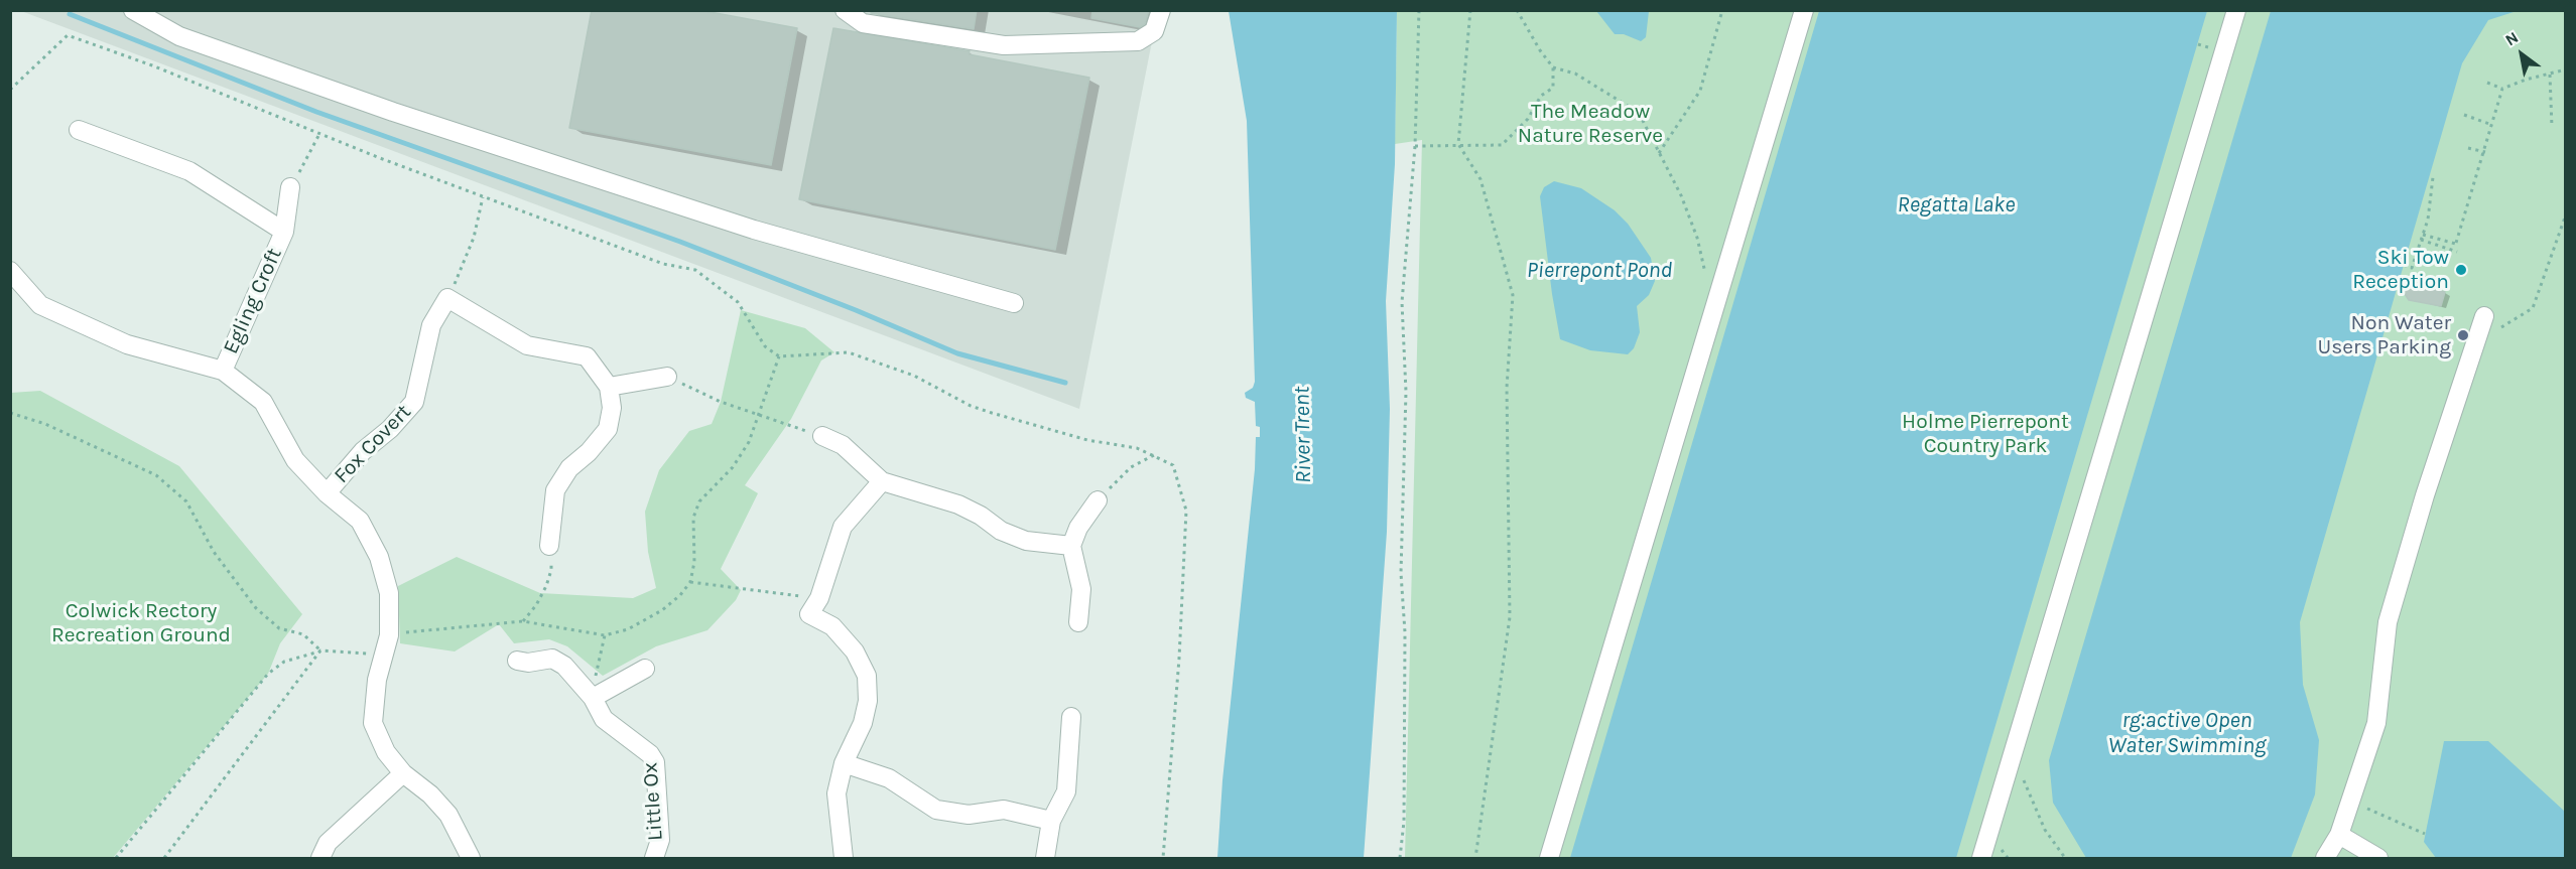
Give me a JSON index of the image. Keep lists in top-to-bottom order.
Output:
{
  "streets": {
    "street": ["Egling Croft", "Fox Covert", "Little Ox"]
  },
  "water": [
    "Regatta Lake",
    "Pierrepont Pond",
    "River Trent",
    "rg:active Open Water Swimming"
  ],
  "parks": ["The Meadow Nature Reserve", "Holme Pierrepont Country Park", "Colwick Rectory Recreation Ground"],
  "places": ["Ski Tow Reception", "Non Water Users Parking"],
  "north": "top left"
}
